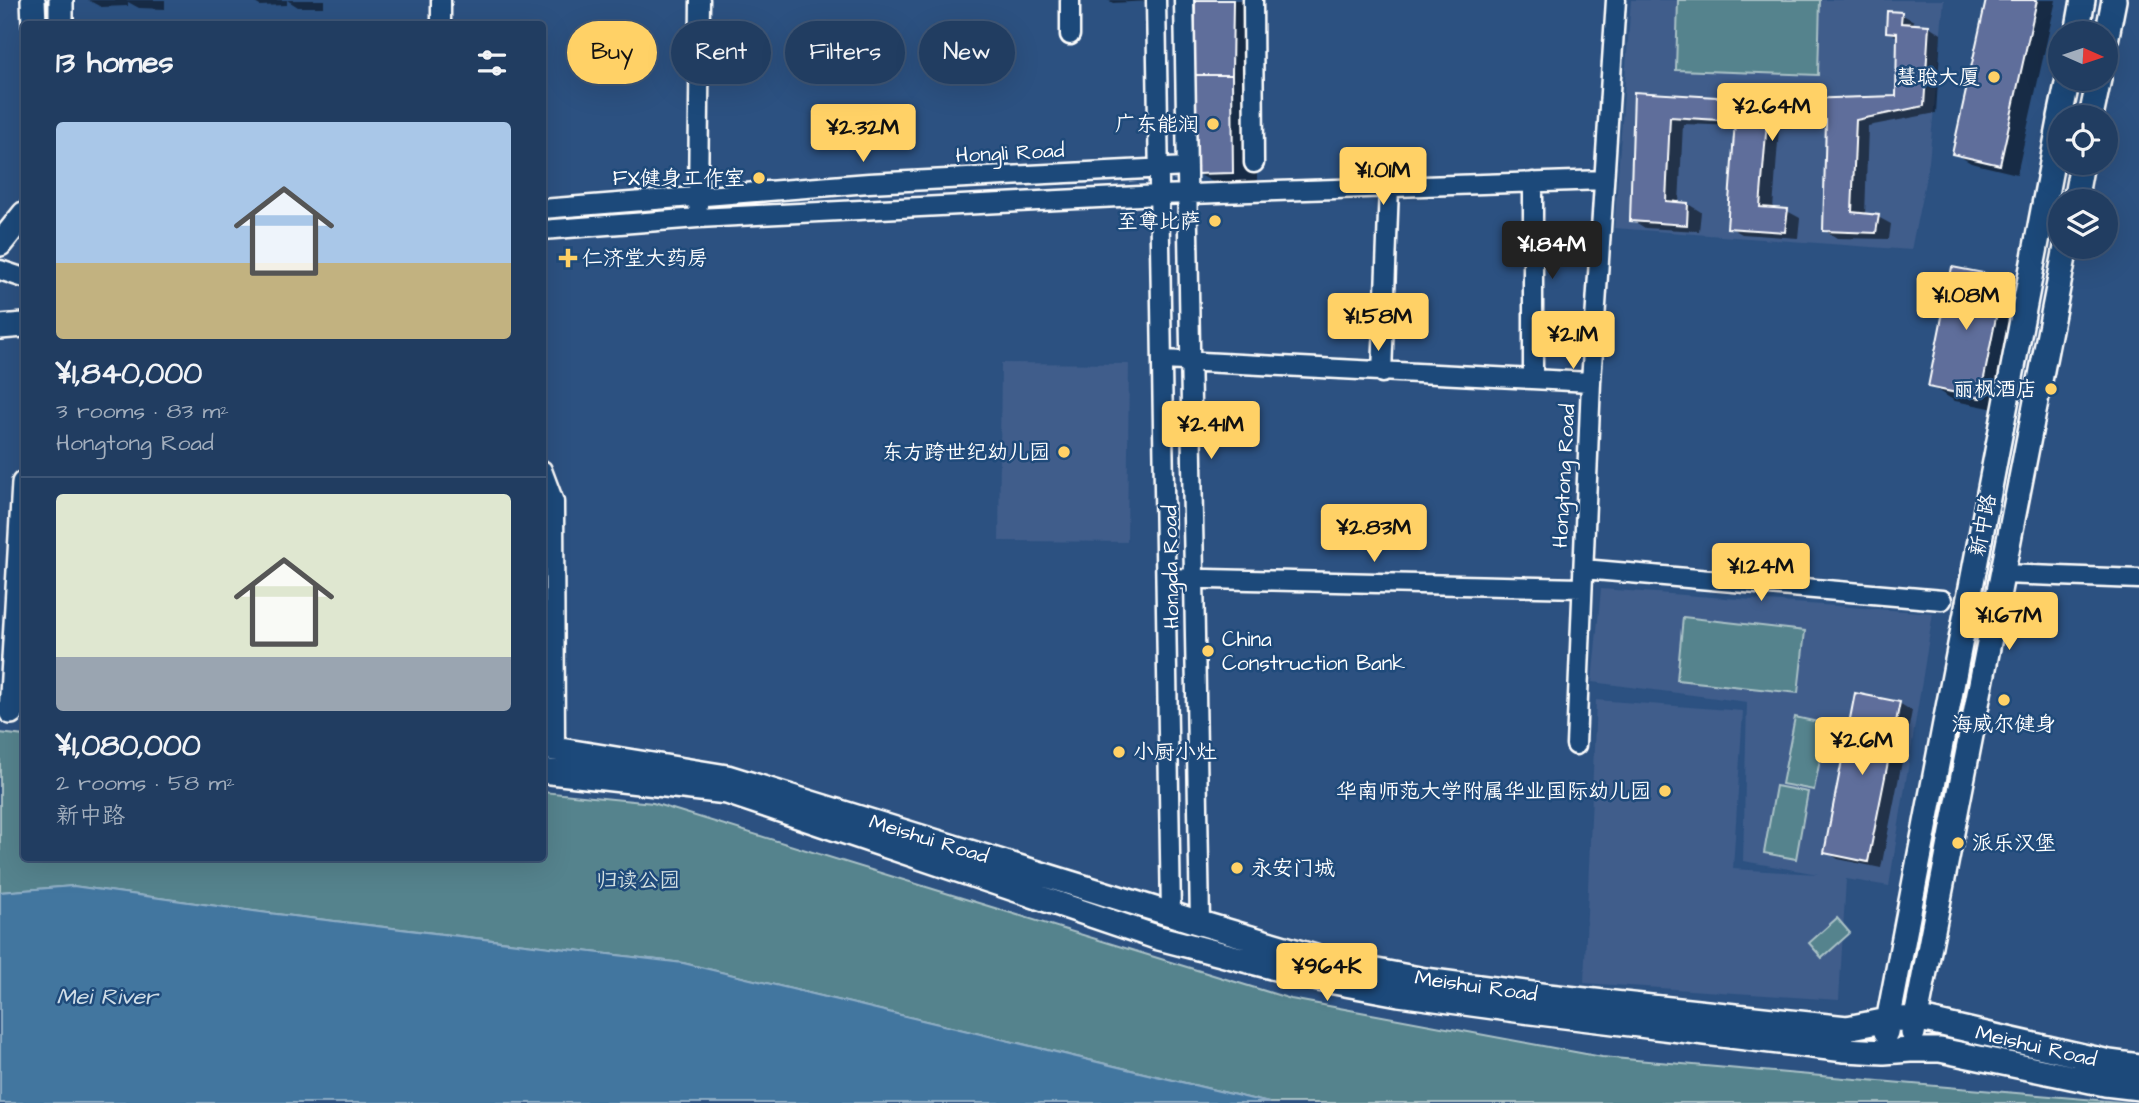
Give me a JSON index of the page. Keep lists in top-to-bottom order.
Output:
{
  "streets": {
    "main road": ["新中路", "Meishui Road"],
    "street": ["Hongli Road", "Hongtong Road", "Hongda Road"]
  },
  "crossings": [
    ["Hongli Road", "Hongda Road"],
    ["新中路", "Meishui Road"],
    ["Hongda Road", "Meishui Road"]
  ],
  "water": ["Mei River"],
  "parks": ["归读公园"],
  "places": {
    "other": [
      "慧聪大厦",
      "广东能润",
      "FX健身工作室",
      "至尊比萨",
      "丽枫酒店",
      "东方跨世纪幼儿园",
      "China Construction Bank",
      "海威尔健身",
      "小厨小灶",
      "华南师范大学附属华业国际幼儿园",
      "派乐汉堡",
      "永安门城"
    ],
    "health": ["仁济堂大药房"]
  },
  "north": "right",
  "page": {
    "chip": [
      "Buy",
      "Rent",
      "Filters",
      "New"
    ],
    "heading": "13 homes",
    "price": [
      "¥2.64M",
      "¥2.32M",
      "¥1.01M",
      "¥1.84M",
      "¥1.08M",
      "¥1.58M",
      "¥2.1M",
      "¥2.41M",
      "¥2.83M",
      "¥1.24M",
      "¥1.67M",
      "¥2.6M",
      "¥964K"
    ],
    "list": [
      {
        "name": "¥1,840,000",
        "note": "3 rooms · 83 m² · Hongtong Road"
      },
      {
        "name": "¥1,080,000",
        "note": "2 rooms · 58 m² · 新中路"
      }
    ]
  }
}
